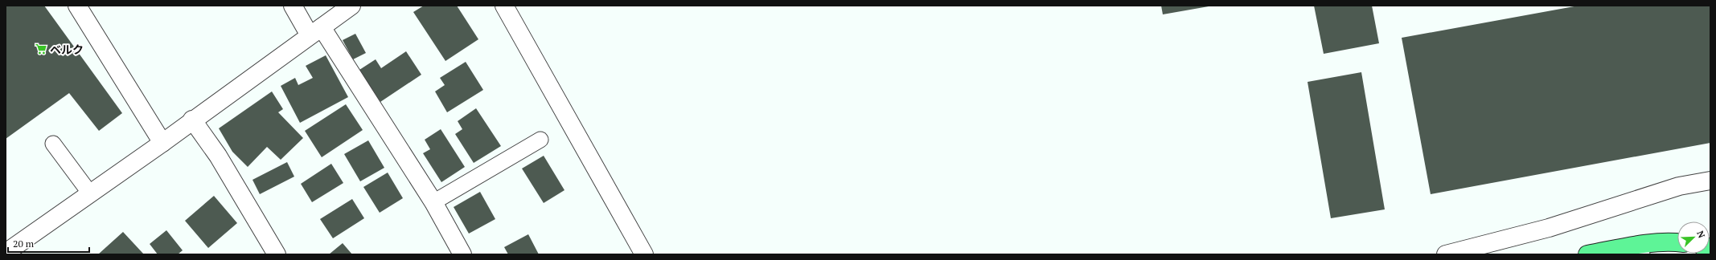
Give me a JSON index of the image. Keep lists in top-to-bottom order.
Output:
{
  "places": {
    "supermarket": ["ベルク"]
  },
  "scale_bar": "20 m",
  "north": "top right"
}
